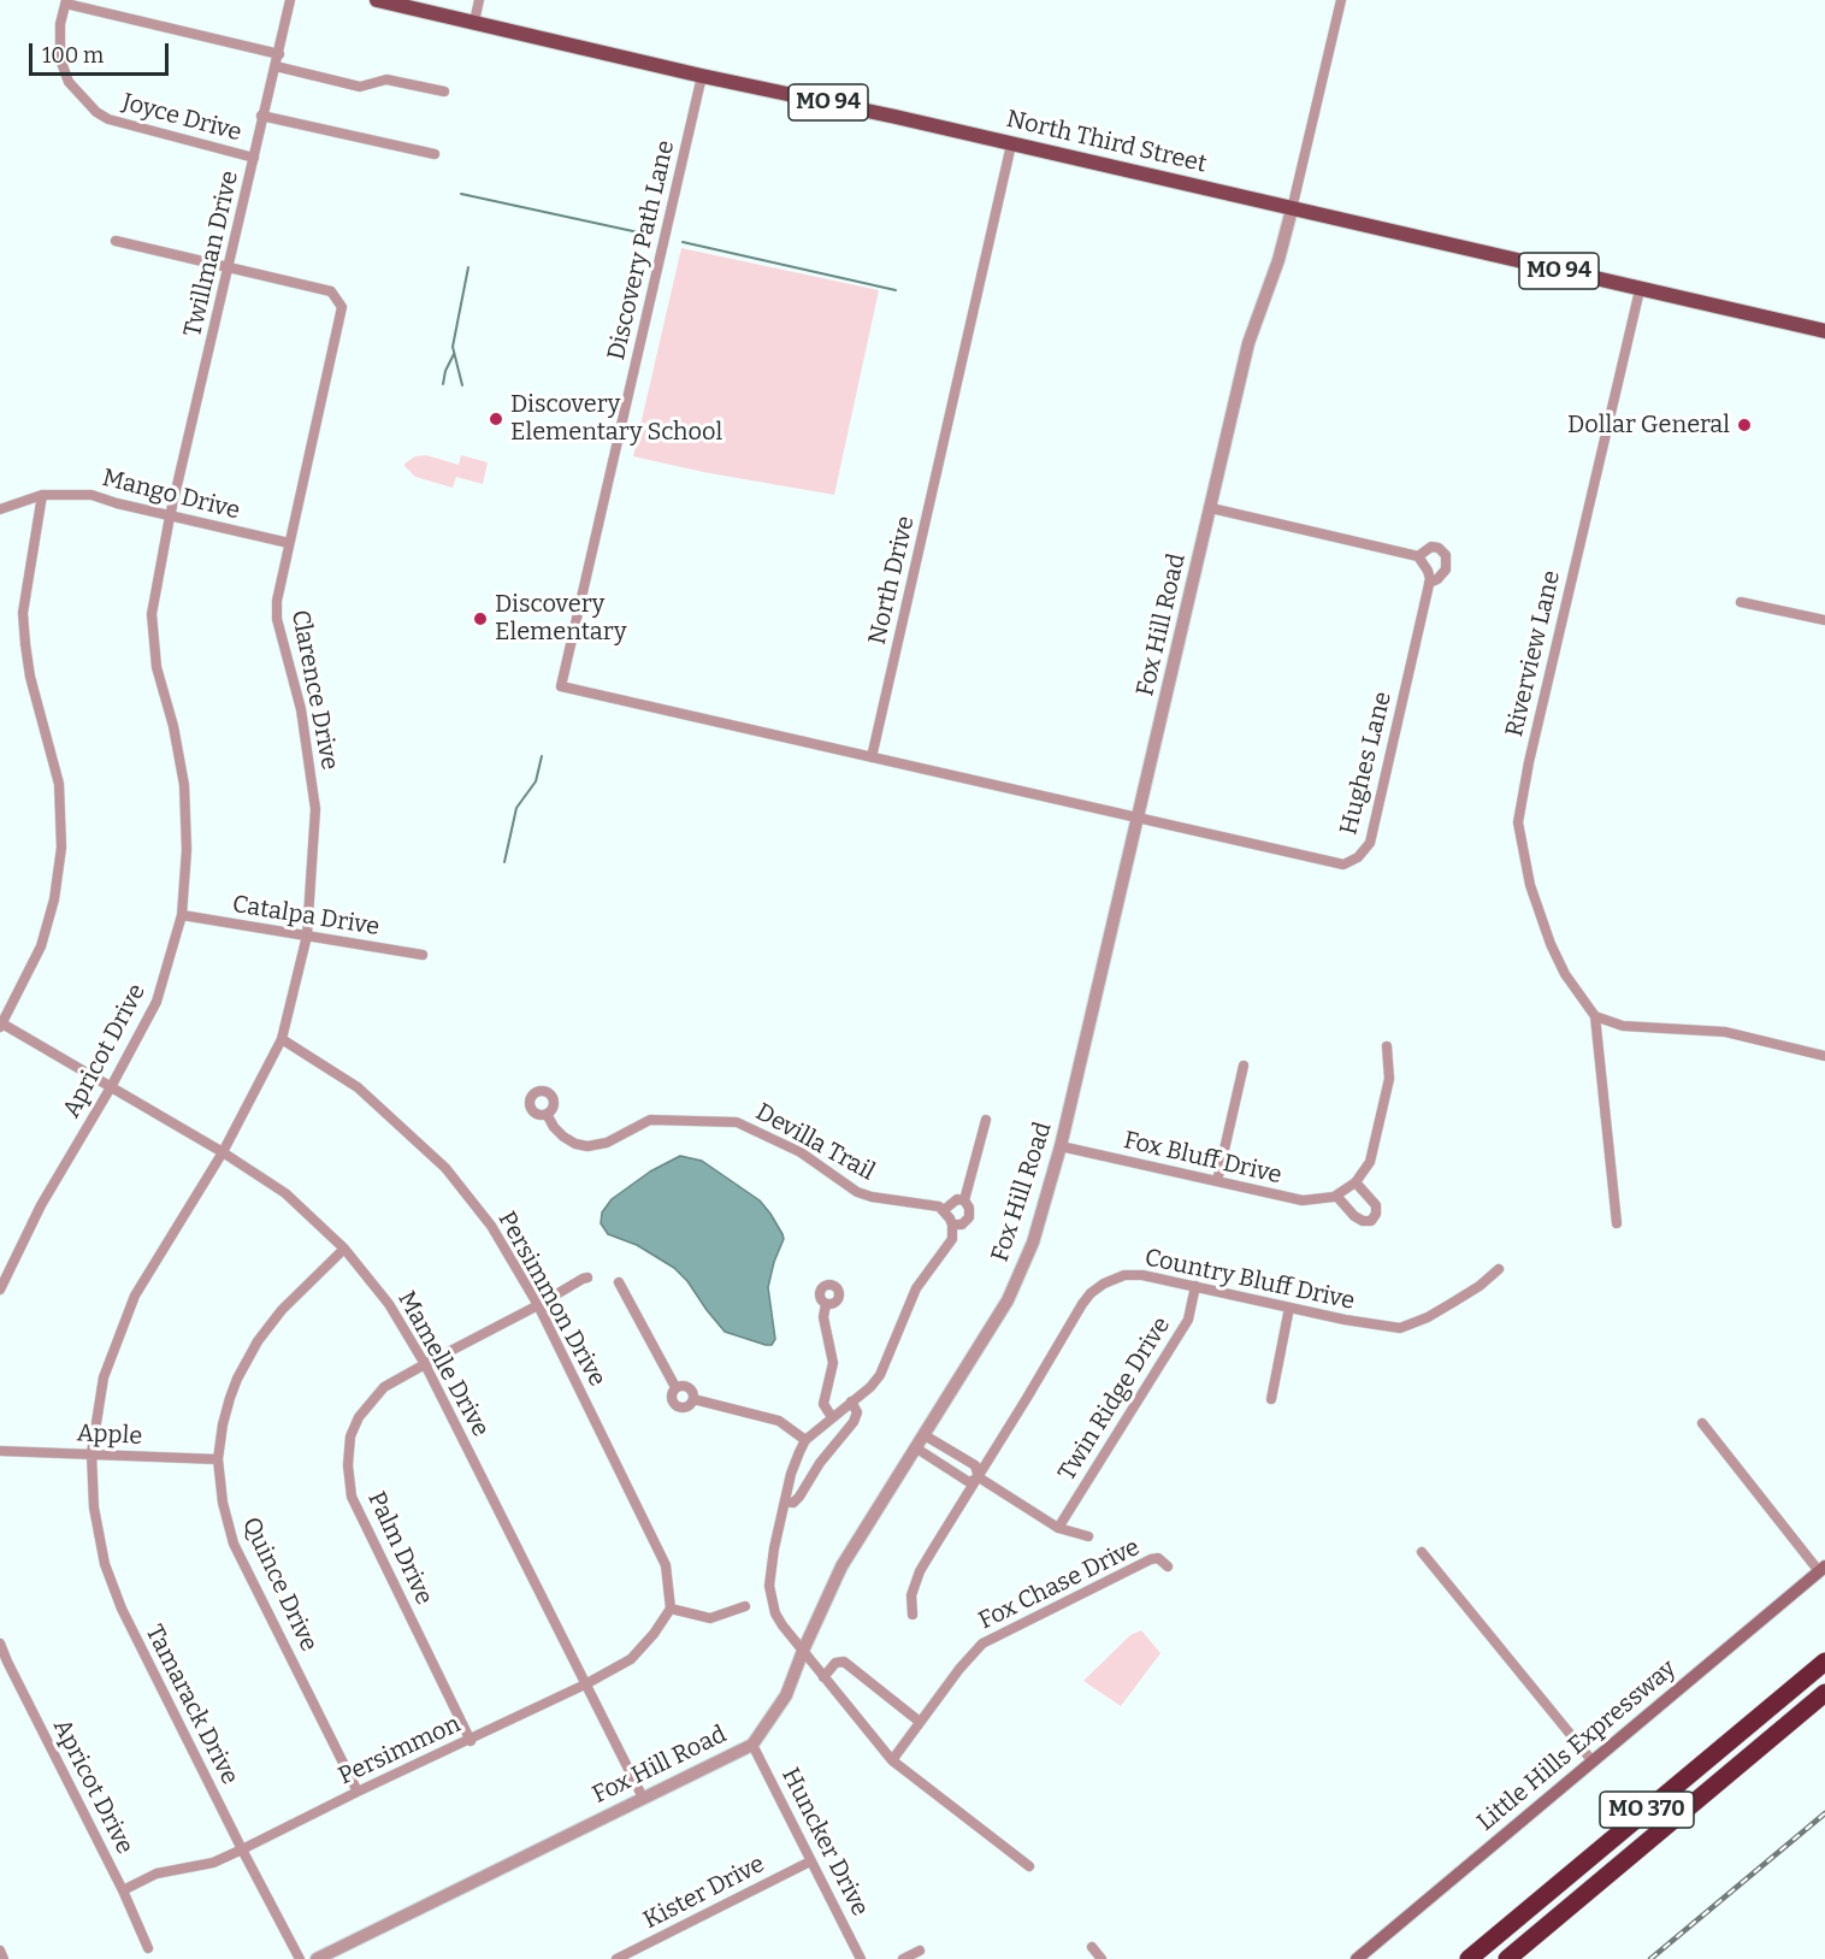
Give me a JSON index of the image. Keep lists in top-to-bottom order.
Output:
{
  "streets": {
    "highway": ["MO 370"],
    "main road": ["MO 94", "North Third Street", "Little Hills Expressway"],
    "street": [
      "Joyce Drive",
      "Discovery Path Lane",
      "Twillman Drive",
      "Mango Drive",
      "North Drive",
      "Fox Hill Road",
      "Riverview Lane",
      "Clarence Drive",
      "Hughes Lane",
      "Catalpa Drive",
      "Apricot Drive",
      "Devilla Trail",
      "Fox Bluff Drive",
      "Country Bluff Drive",
      "Persimmon Drive",
      "Mamelle Drive",
      "Twin Ridge Drive",
      "Apple",
      "Palm Drive",
      "Quince Drive",
      "Fox Chase Drive",
      "Tamarack Drive",
      "Persimmon",
      "Huncker Drive",
      "Kister Drive"
    ]
  },
  "crossings": [
    ["Joyce Drive", "Twillman Drive"],
    ["North Third Street", "Discovery Path Lane"],
    ["North Third Street", "North Drive"],
    ["North Third Street", "Fox Hill Road"],
    ["North Third Street", "Riverview Lane"],
    ["Discovery Path Lane", "North Drive"],
    ["Twillman Drive", "Mango Drive"],
    ["Twillman Drive", "Clarence Drive"],
    ["Twillman Drive", "Apricot Drive"],
    ["Mango Drive", "Clarence Drive"],
    ["Mango Drive", "Apricot Drive"],
    ["Fox Hill Road", "Hughes Lane"],
    ["Fox Hill Road", "Fox Bluff Drive"],
    ["Fox Hill Road", "Mamelle Drive"],
    ["Fox Hill Road", "Huncker Drive"],
    ["Clarence Drive", "Catalpa Drive"],
    ["Clarence Drive", "Persimmon Drive"],
    ["Clarence Drive", "Mamelle Drive"],
    ["Clarence Drive", "Apple"],
    ["Clarence Drive", "Tamarack Drive"],
    ["Catalpa Drive", "Apricot Drive"],
    ["Apricot Drive", "Mamelle Drive"],
    ["Apricot Drive", "Persimmon"],
    ["Country Bluff Drive", "Twin Ridge Drive"],
    ["Persimmon Drive", "Palm Drive"],
    ["Persimmon Drive", "Persimmon"],
    ["Mamelle Drive", "Palm Drive"],
    ["Mamelle Drive", "Quince Drive"],
    ["Mamelle Drive", "Persimmon"],
    ["Apple", "Quince Drive"],
    ["Apple", "Tamarack Drive"],
    ["Palm Drive", "Persimmon"],
    ["Quince Drive", "Persimmon"],
    ["Tamarack Drive", "Persimmon"],
    ["Huncker Drive", "Kister Drive"]
  ],
  "places": ["Discovery Elementary School", "Dollar General", "Discovery Elementary"],
  "scale_bar": "100 m"
}
